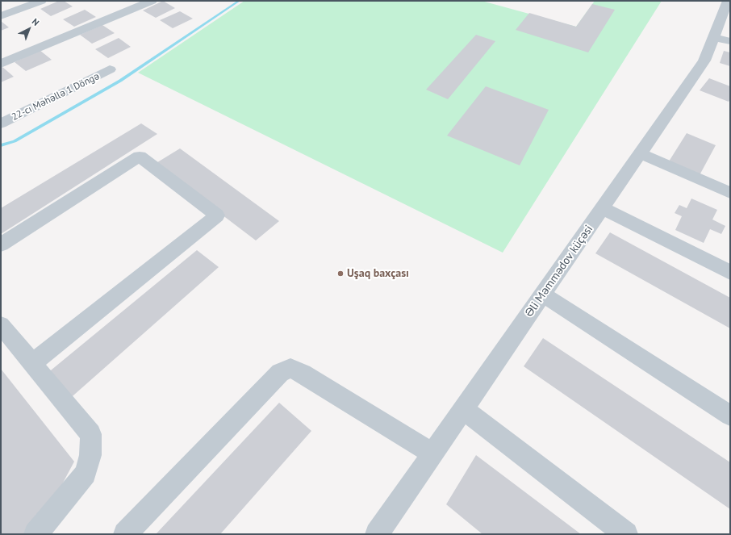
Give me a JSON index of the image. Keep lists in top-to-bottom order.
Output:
{
  "streets": {
    "street": ["22-cı Məhəllə 1 Döngə", "Əli Məmmədov küçəsi"]
  },
  "places": ["Uşaq baxçası"],
  "north": "top right"
}
